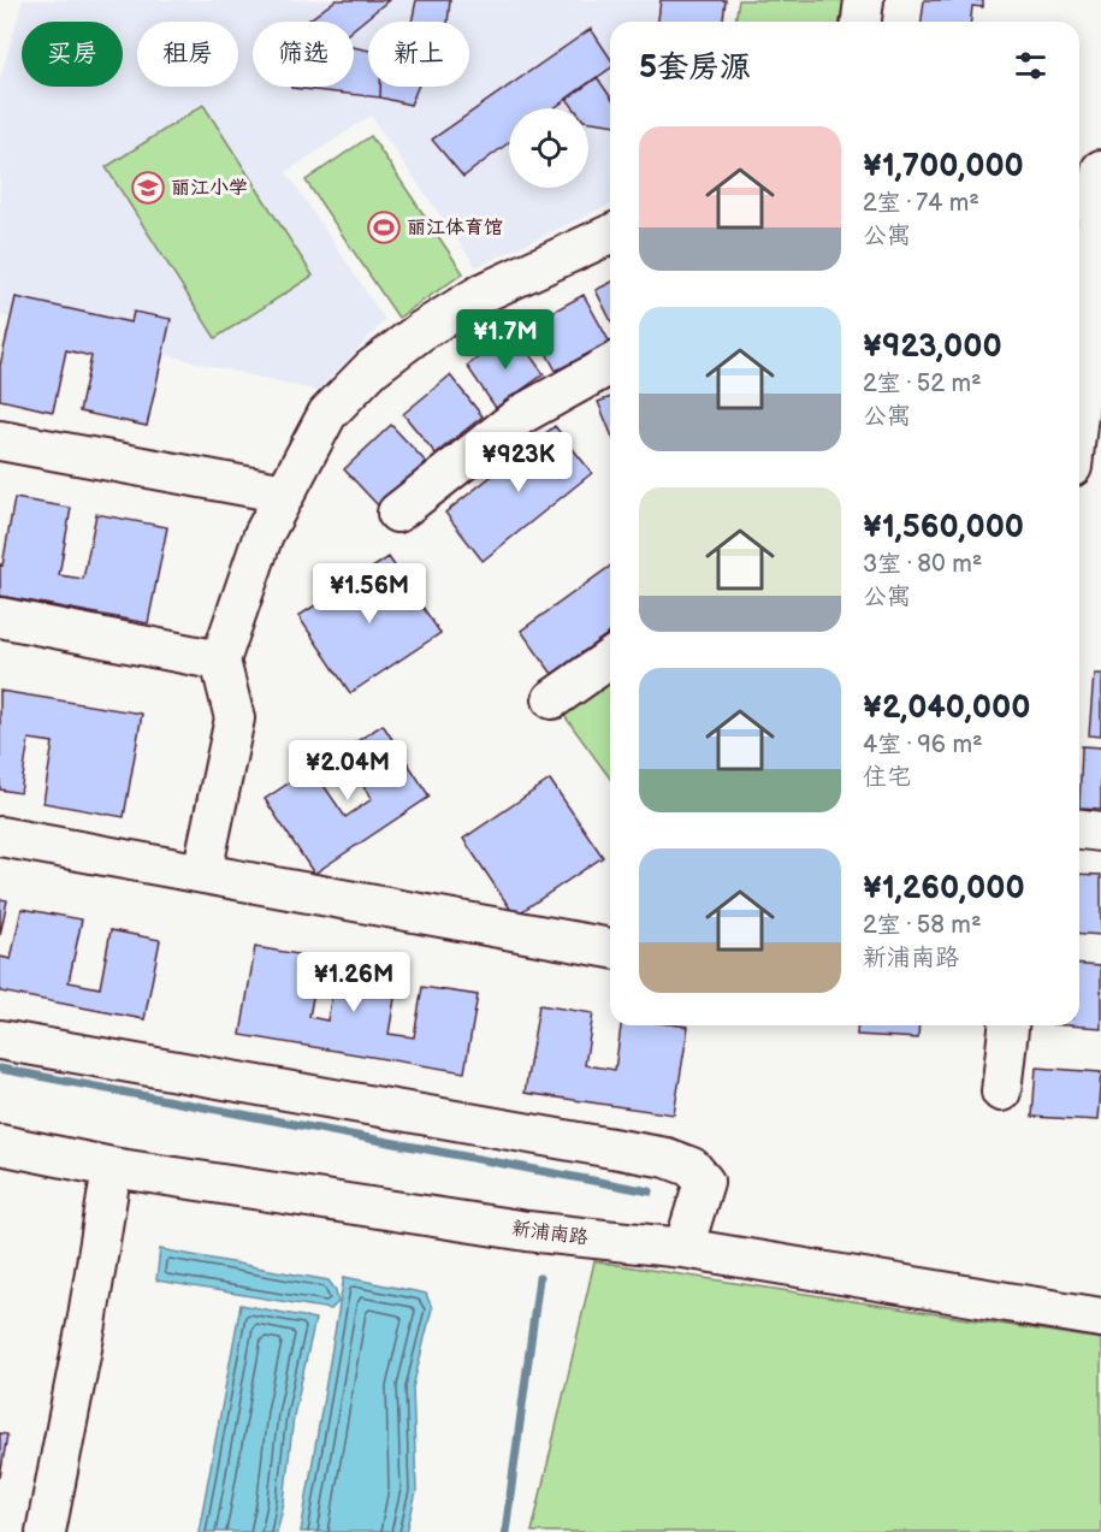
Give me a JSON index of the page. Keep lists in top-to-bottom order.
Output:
{
  "streets": {
    "street": ["新浦南路"]
  },
  "places": {
    "school or university": ["丽江小学"],
    "sports": ["丽江体育馆"]
  },
  "page": {
    "chip": [
      "买房",
      "租房",
      "筛选",
      "新上"
    ],
    "heading": "5套房源",
    "list": [
      {
        "name": "¥1,700,000",
        "note": "2室 · 74 m² · 公寓"
      },
      {
        "name": "¥923,000",
        "note": "2室 · 52 m² · 公寓"
      },
      {
        "name": "¥1,560,000",
        "note": "3室 · 80 m² · 公寓"
      },
      {
        "name": "¥2,040,000",
        "note": "4室 · 96 m² · 住宅"
      },
      {
        "name": "¥1,260,000",
        "note": "2室 · 58 m² · 新浦南路"
      }
    ],
    "price": [
      "¥1.7M",
      "¥923K",
      "¥1.56M",
      "¥2.04M",
      "¥1.26M"
    ]
  }
}
